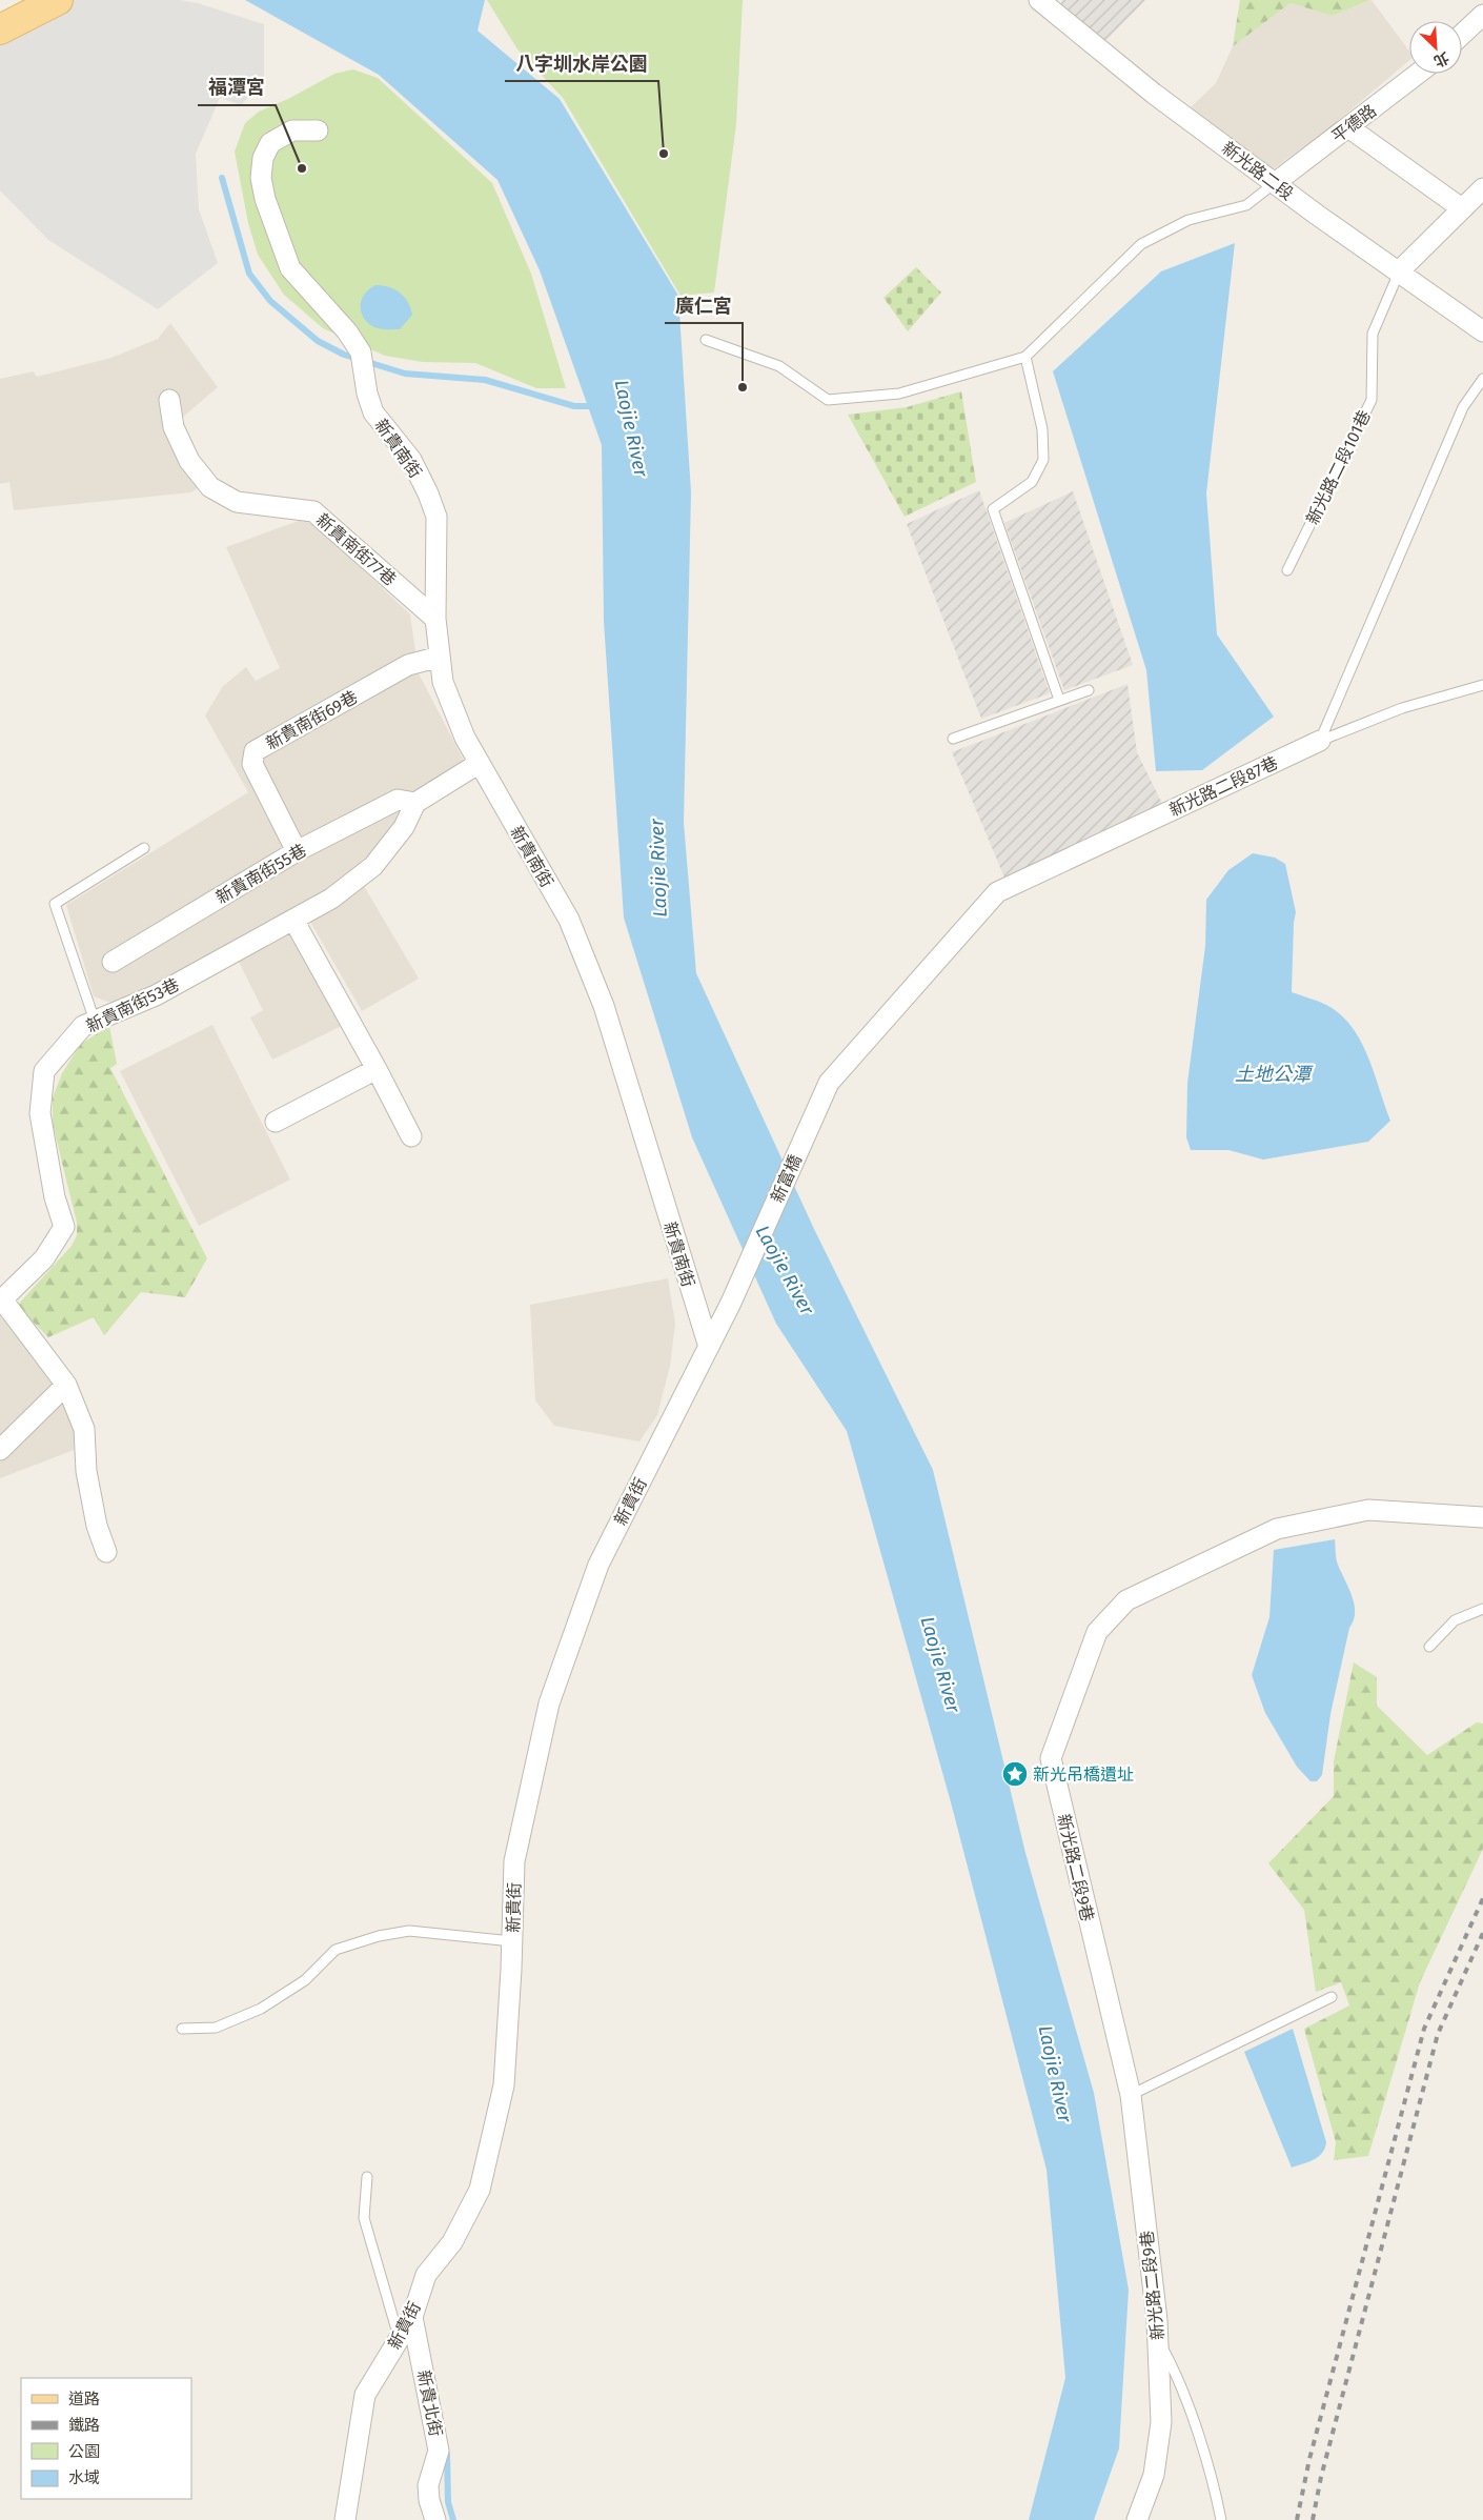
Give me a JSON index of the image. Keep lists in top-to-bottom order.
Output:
{
  "streets": {
    "street": [
      "平德路",
      "新光路二段",
      "新貴南街",
      "新貴南街77巷",
      "新貴南街69巷",
      "新光路二段87巷",
      "新貴南街55巷",
      "新貴南街53巷",
      "新富橋",
      "新貴街",
      "新光路二段9巷",
      "新貴北街"
    ],
    "lane": ["新光路二段101巷"]
  },
  "crossings": [
    ["平德路", "新光路二段"],
    ["新光路二段", "新光路二段101巷"],
    ["新貴南街", "新貴南街77巷"],
    ["新貴南街", "新貴南街69巷"],
    ["新貴南街", "新貴街"],
    ["新貴南街69巷", "新貴南街55巷"],
    ["新光路二段87巷", "新富橋"],
    ["新貴南街55巷", "新貴南街53巷"],
    ["新富橋", "新貴街"],
    ["新貴街", "新貴北街"]
  ],
  "water": ["Laojie River", "土地公潭"],
  "places": {
    "other": ["八字圳水岸公園", "福潭宮", "廣仁宮"],
    "place": ["新光吊橋遺址"]
  },
  "legend": [
    "道路",
    "鐵路",
    "公園",
    "水域"
  ],
  "north": "bottom right"
}
